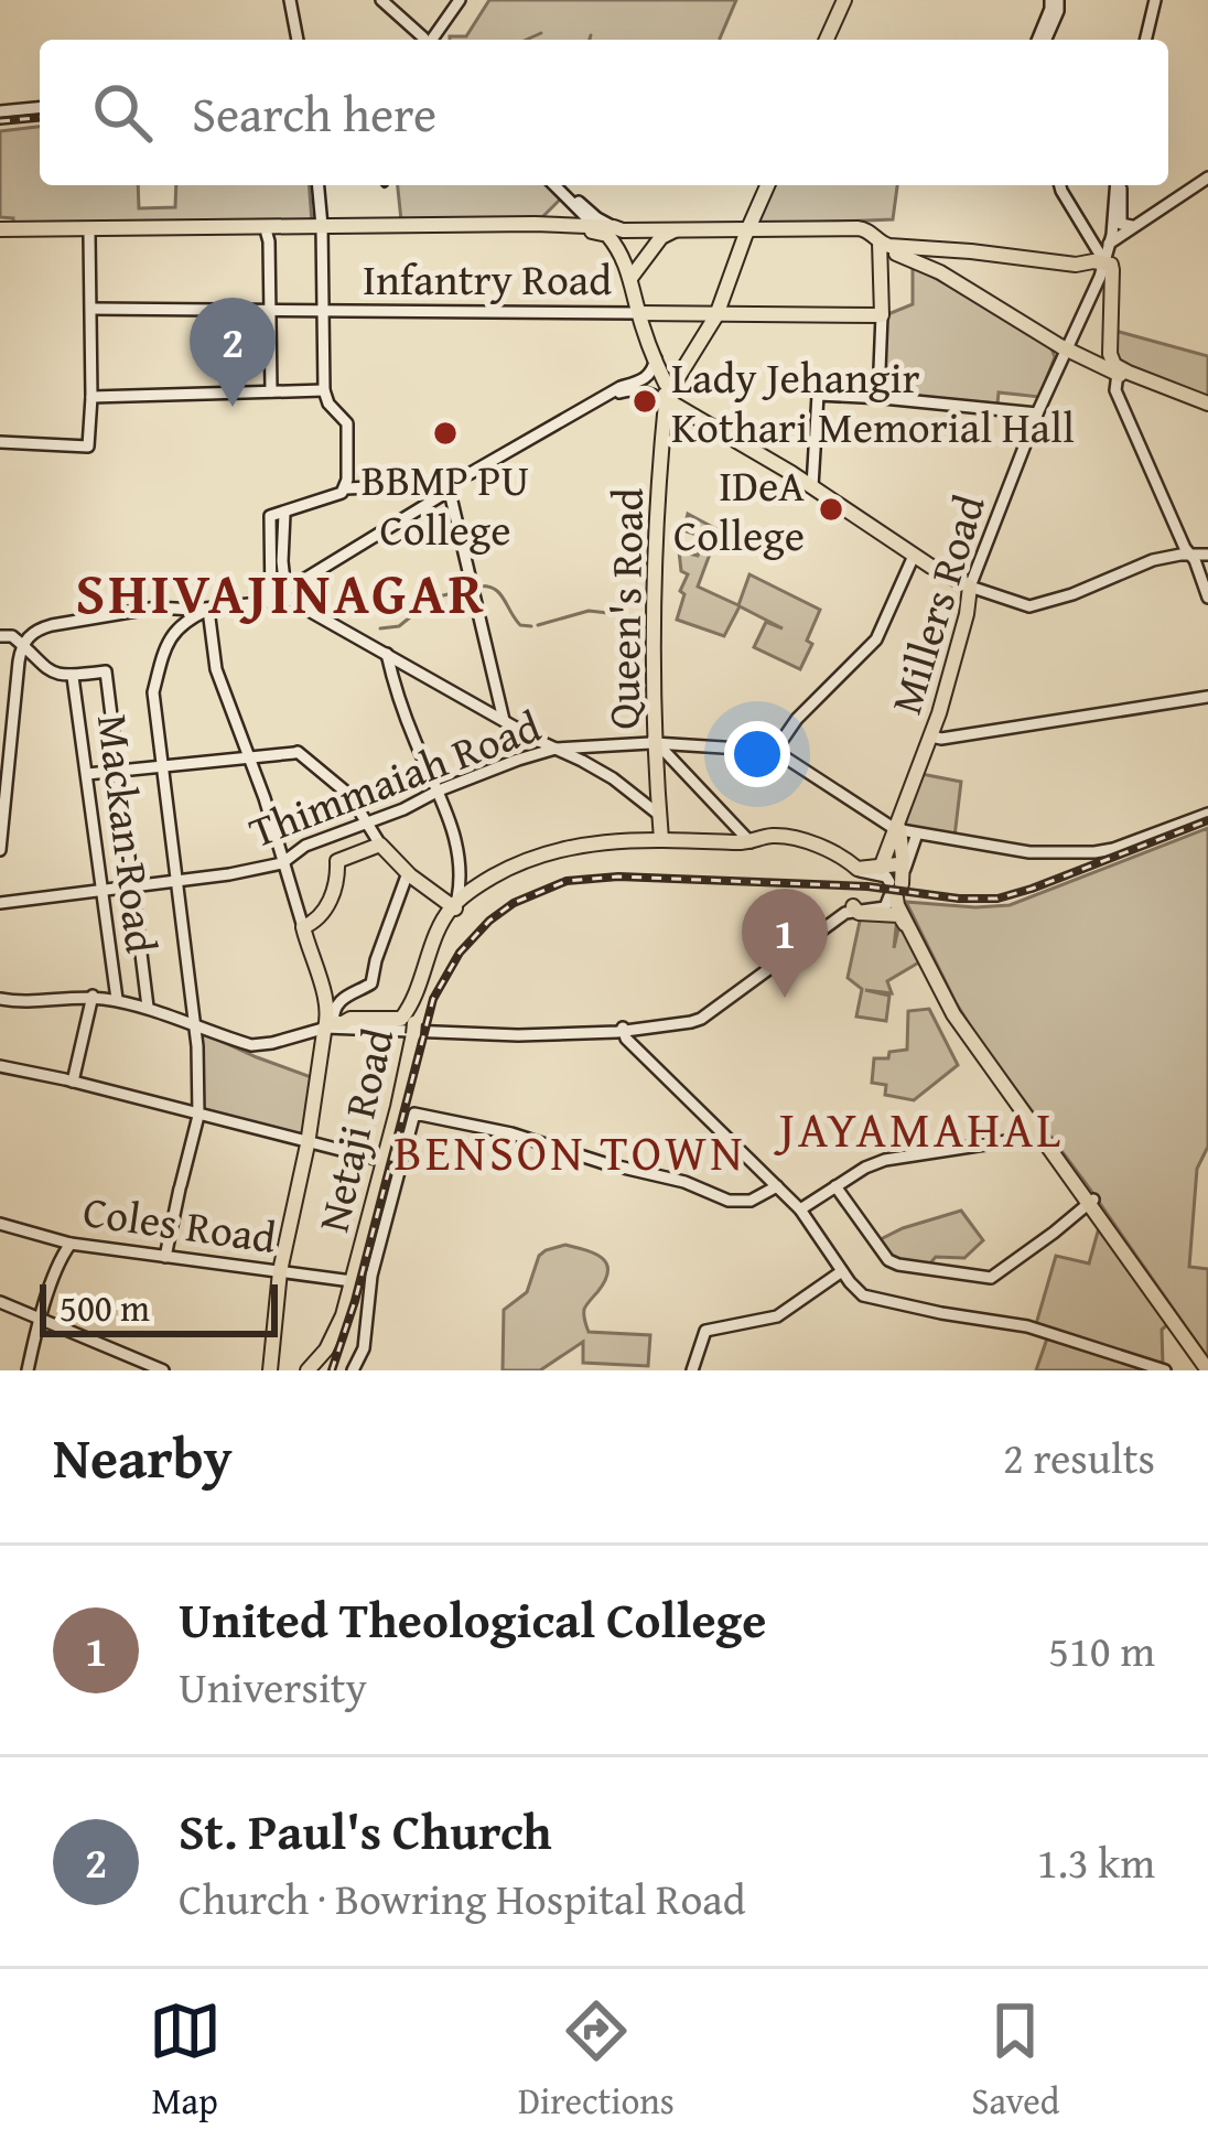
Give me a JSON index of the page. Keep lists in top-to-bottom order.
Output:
{
  "streets": {
    "main road": [
      "Infantry Road",
      "Millers Road",
      "Queen's Road",
      "Netaji Road"
    ],
    "street": ["Thimmaiah Road", "Mackan Road", "Coles Road"]
  },
  "crossings": [
    ["Infantry Road", "Queen's Road"],
    ["Millers Road", "Thimmaiah Road"],
    ["Queen's Road", "Thimmaiah Road"],
    ["Thimmaiah Road", "Mackan Road"],
    ["Netaji Road", "Coles Road"]
  ],
  "districts": ["SHIVAJINAGAR", "JAYAMAHAL", "BENSON TOWN"],
  "places": ["Lady Jehangir Kothari Memorial Hall", "BBMP PU College", "IDeA College"],
  "scale_bar": "500 m",
  "page": {
    "search": "Search here",
    "pins": ["2", "1"],
    "scale": "500 m",
    "heading": ["Nearby", "2 results"],
    "list": [
      {
        "mark": "1",
        "name": "United Theological College",
        "note": "University",
        "value": "510 m"
      },
      {
        "mark": "2",
        "name": "St. Paul's Church",
        "note": "Church · Bowring Hospital Road",
        "value": "1.3 km"
      }
    ],
    "nav": ["Map", "Directions", "Saved"]
  }
}
